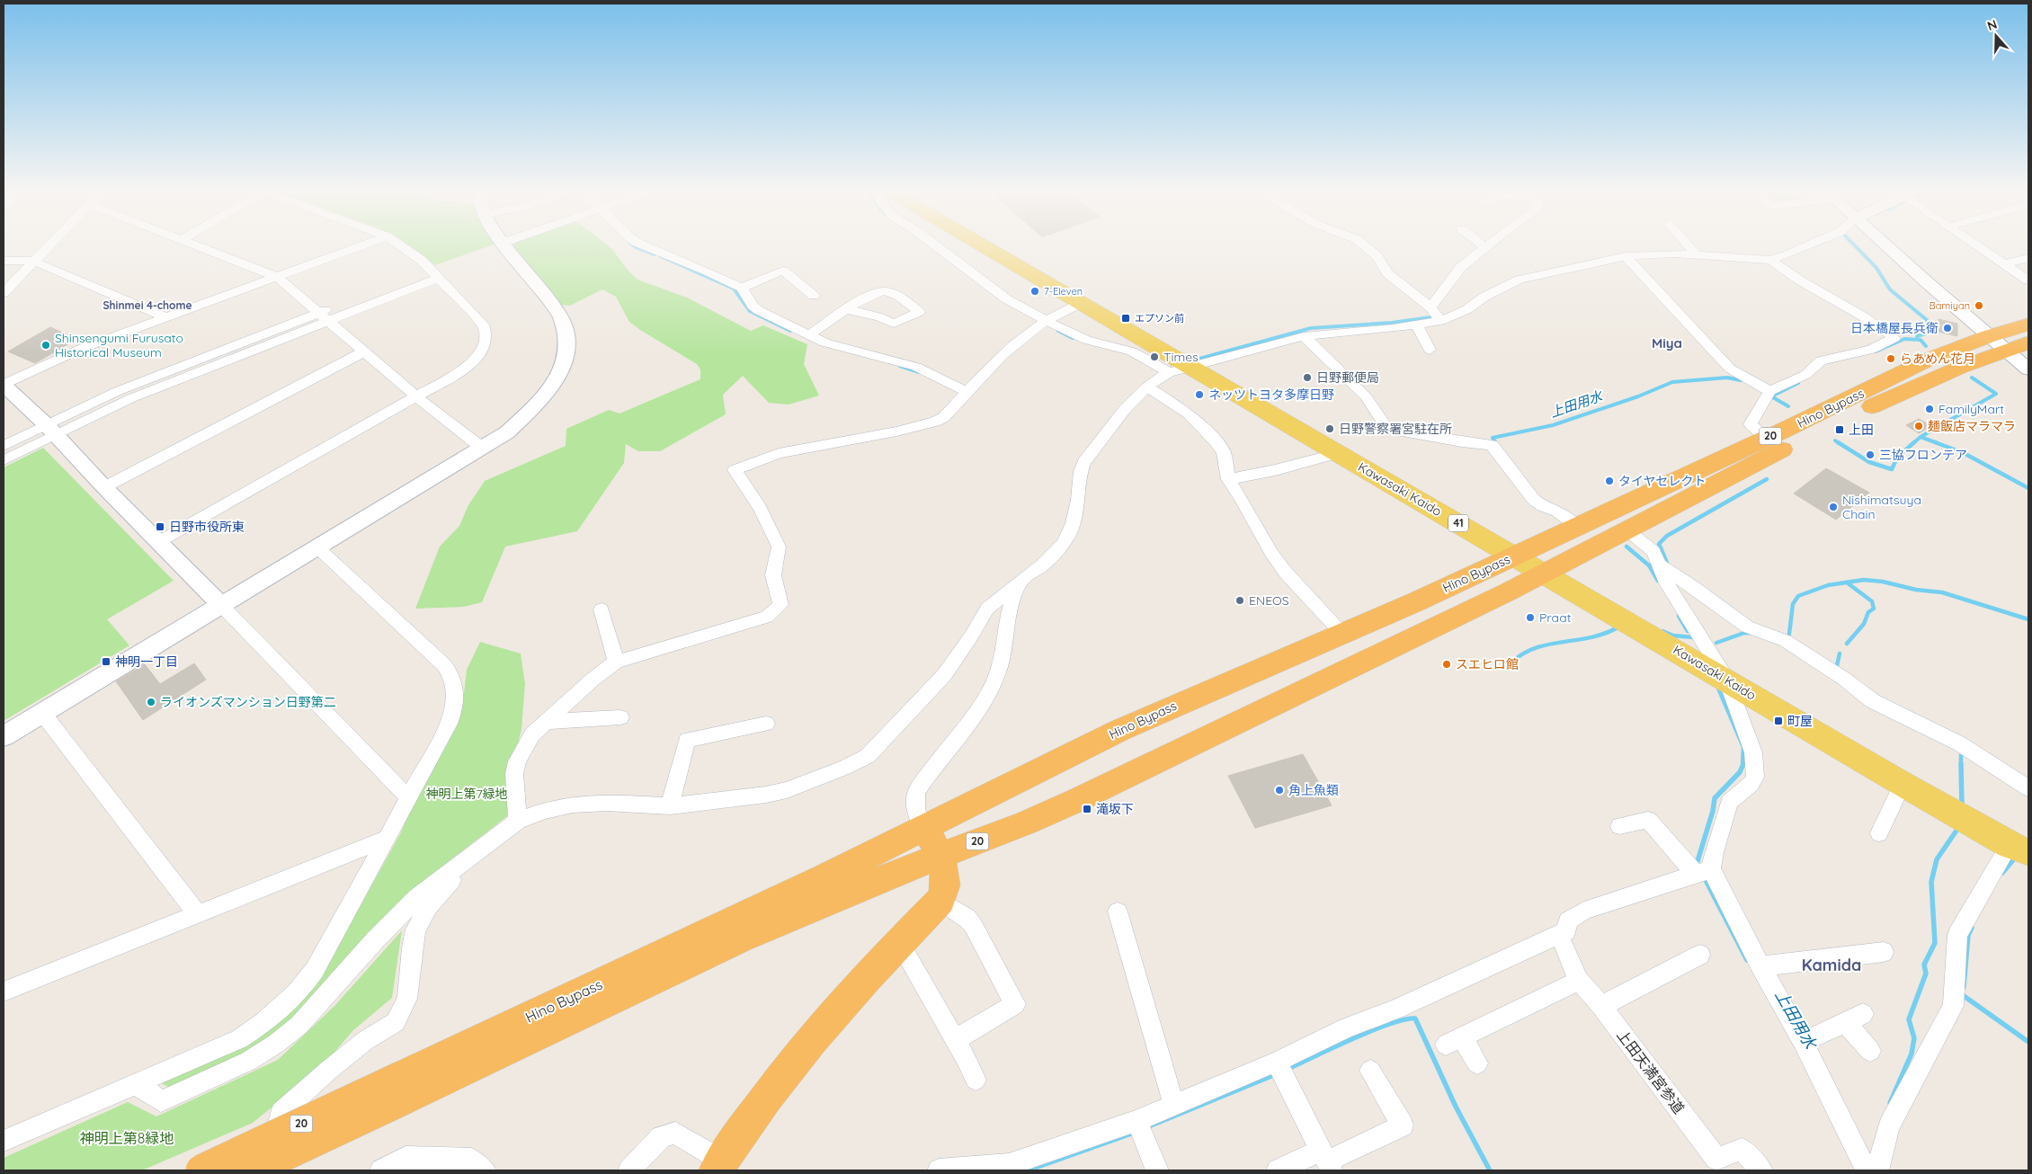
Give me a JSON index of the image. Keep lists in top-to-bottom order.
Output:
{
  "streets": {
    "highway": ["Hino Bypass", "20"],
    "main road": ["Kawasaki Kaido", "41"],
    "street": ["上田天満宮参道"]
  },
  "crossings": [
    ["Hino Bypass", "Kawasaki Kaido"]
  ],
  "districts": ["Shinmei 4-chome", "Miya", "Kamida"],
  "water": ["上田用水"],
  "parks": ["神明上第7緑地", "神明上第8緑地"],
  "places": {
    "other": [
      "7-Eleven",
      "Bamiyan",
      "日本橋屋長兵衛",
      "Shinsengumi Furusato Historical Museum",
      "Times",
      "らあめん花月",
      "日野郵便局",
      "ネッツトヨタ多摩日野",
      "FamilyMart",
      "麺飯店マラマラ",
      "日野警察署宮駐在所",
      "三協フロンテア",
      "タイヤセレクト",
      "Nishimatsuya Chain",
      "ENEOS",
      "Praat",
      "スエヒロ館",
      "ライオンズマンション日野第二",
      "角上魚類"
    ],
    "transit": [
      "エプソン前",
      "上田",
      "日野市役所東",
      "神明一丁目",
      "町屋",
      "滝坂下"
    ]
  },
  "north": "top"
}
